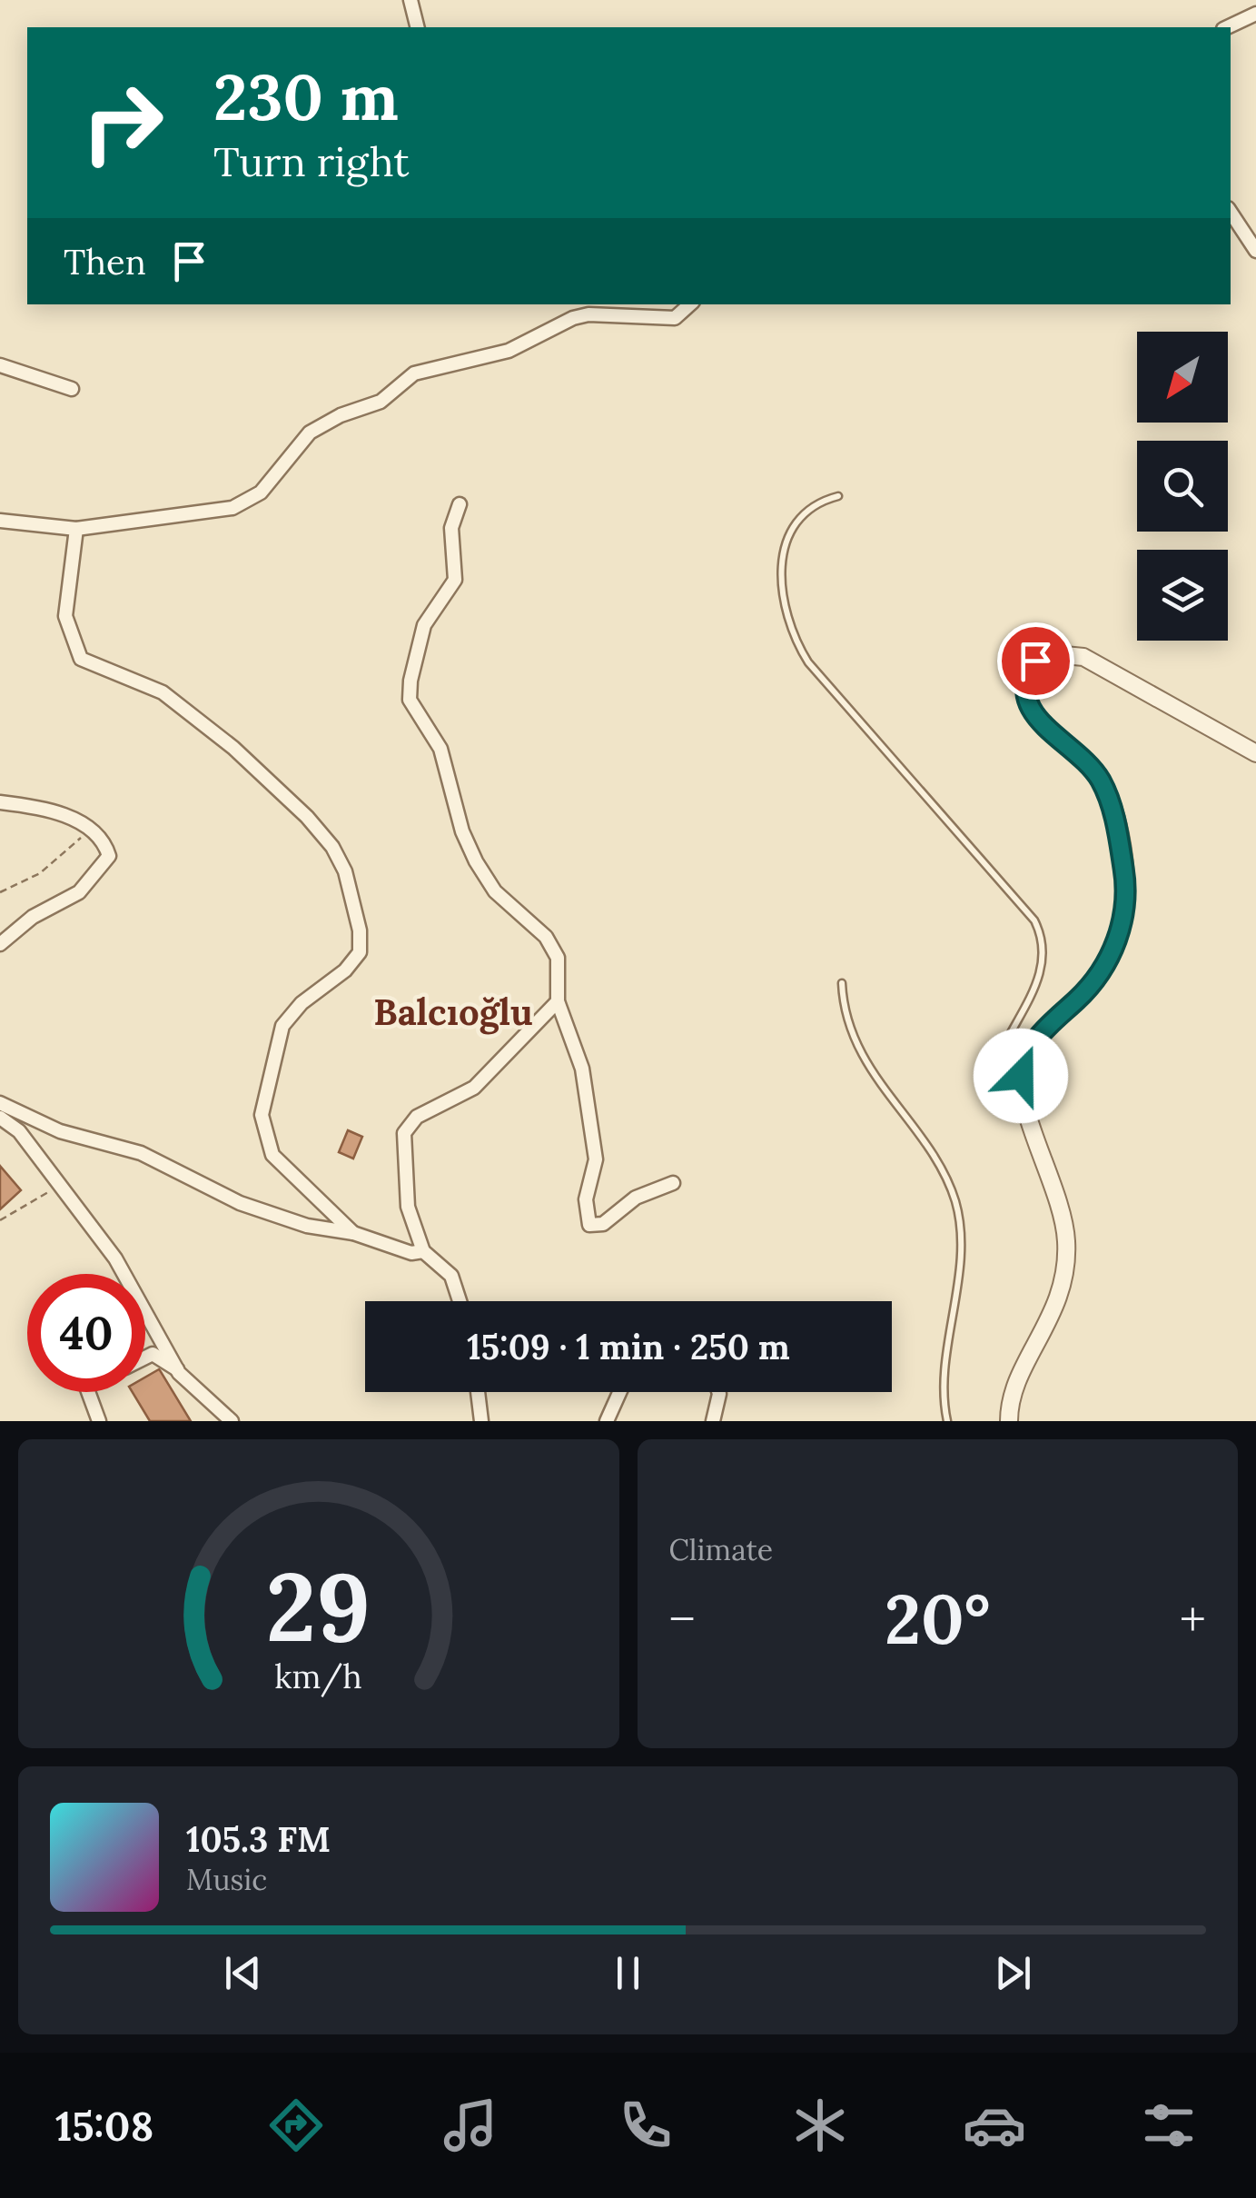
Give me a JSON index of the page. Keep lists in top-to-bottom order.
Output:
{
  "districts": ["Balcıoğlu"],
  "north": "bottom left",
  "page": {
    "turn": ["230 m", "Turn right"],
    "then": "Then",
    "limit": "40",
    "trip": "15:09 · 1 min · 250 m",
    "tile": "Climate",
    "heat": ["−", "20°", "+"],
    "song": ["105.3 FM", "Music"],
    "tabs": "15:08",
    "gauge": ["29", "km/h"]
  }
}
